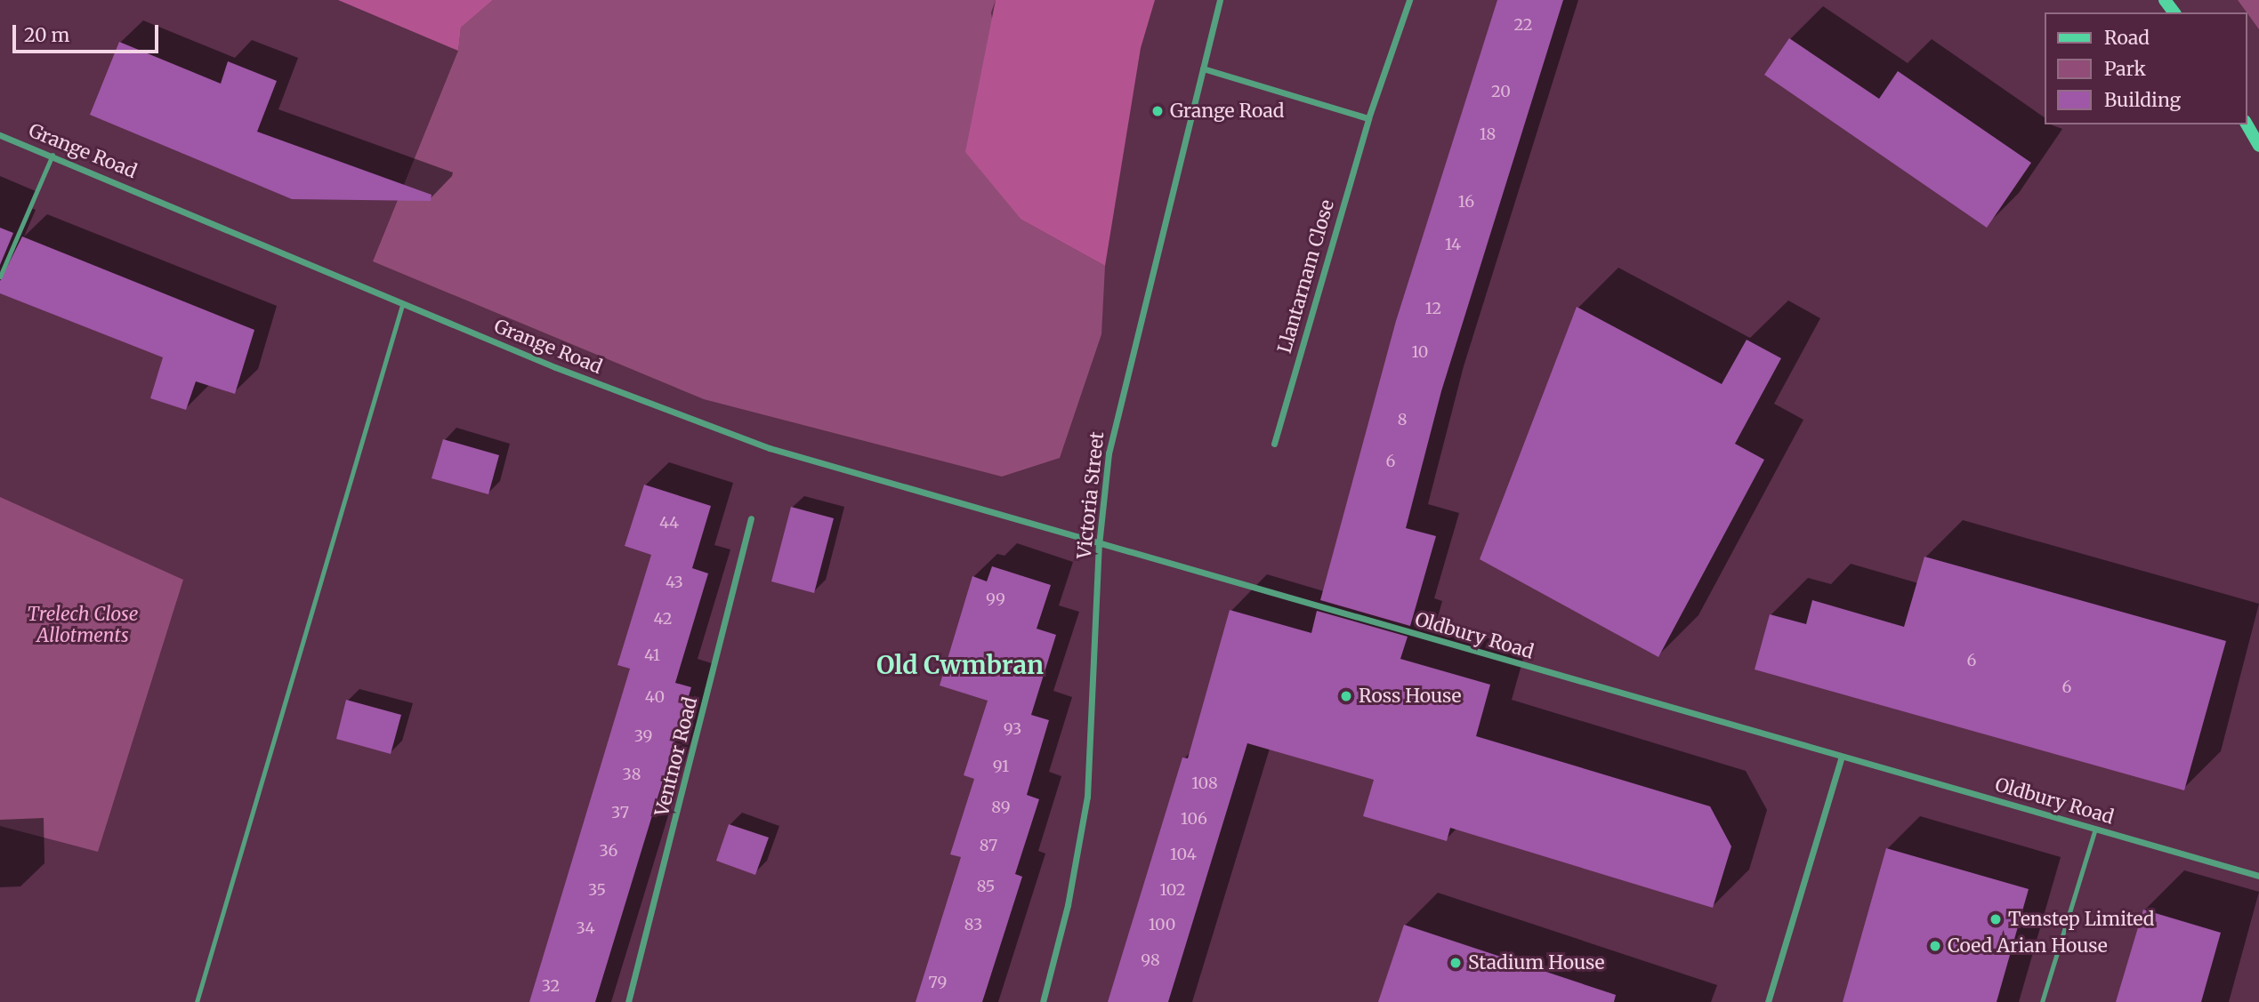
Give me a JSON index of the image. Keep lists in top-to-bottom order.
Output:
{
  "streets": {
    "street": [
      "Grange Road",
      "Llantarnam Close",
      "Victoria Street",
      "Oldbury Road",
      "Ventnor Road"
    ]
  },
  "crossings": [
    ["Grange Road", "Victoria Street"],
    ["Grange Road", "Oldbury Road"],
    ["Victoria Street", "Oldbury Road"]
  ],
  "districts": ["Old Cwmbran"],
  "parks": ["Trelech Close Allotments"],
  "places": [
    "Grange Road",
    "Ross House",
    "Tenstep Limited",
    "Coed Arian House",
    "Stadium House"
  ],
  "house_numbers": [
    "22",
    "20",
    "18",
    "16",
    "14",
    "12",
    "10",
    "8",
    "6",
    "44",
    "43",
    "99",
    "42",
    "41",
    "6",
    "6",
    "40",
    "93",
    "39",
    "91",
    "38",
    "108",
    "89",
    "37",
    "106",
    "87",
    "36",
    "104",
    "85",
    "35",
    "102",
    "83",
    "100",
    "34",
    "98",
    "79",
    "32"
  ],
  "legend": ["Road", "Park", "Building"],
  "scale_bar": "20 m"
}
